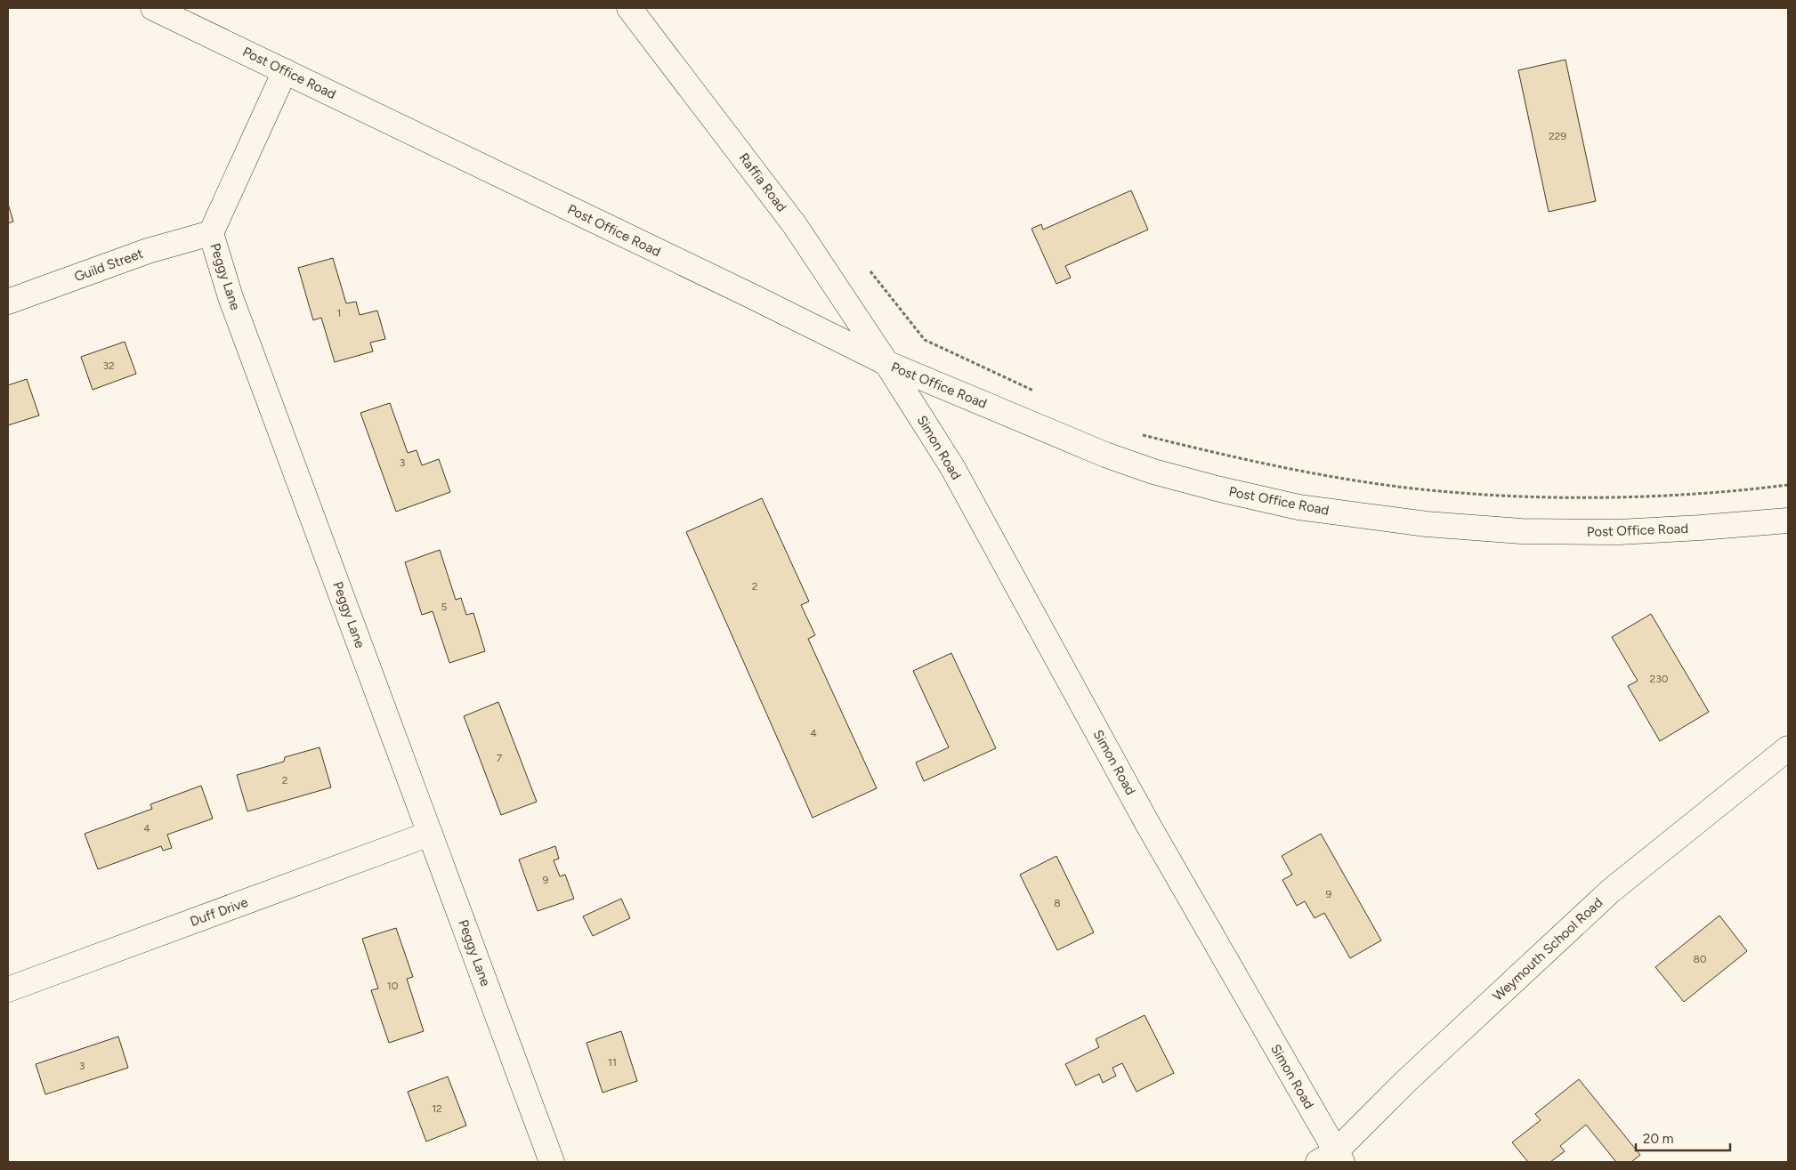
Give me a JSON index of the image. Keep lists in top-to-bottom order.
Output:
{
  "streets": {
    "street": [
      "Post Office Road",
      "Raffia Road",
      "Guild Street",
      "Peggy Lane",
      "Simon Road",
      "Duff Drive",
      "Weymouth School Road"
    ]
  },
  "crossings": [
    ["Post Office Road", "Raffia Road"],
    ["Post Office Road", "Peggy Lane"],
    ["Post Office Road", "Simon Road"],
    ["Raffia Road", "Simon Road"],
    ["Guild Street", "Peggy Lane"],
    ["Peggy Lane", "Duff Drive"],
    ["Simon Road", "Weymouth School Road"]
  ],
  "house_numbers": [
    "229",
    "1",
    "32",
    "3",
    "2",
    "5",
    "230",
    "4",
    "7",
    "2",
    "4",
    "9",
    "9",
    "8",
    "80",
    "10",
    "11",
    "3",
    "12"
  ],
  "scale_bar": "20 m"
}
